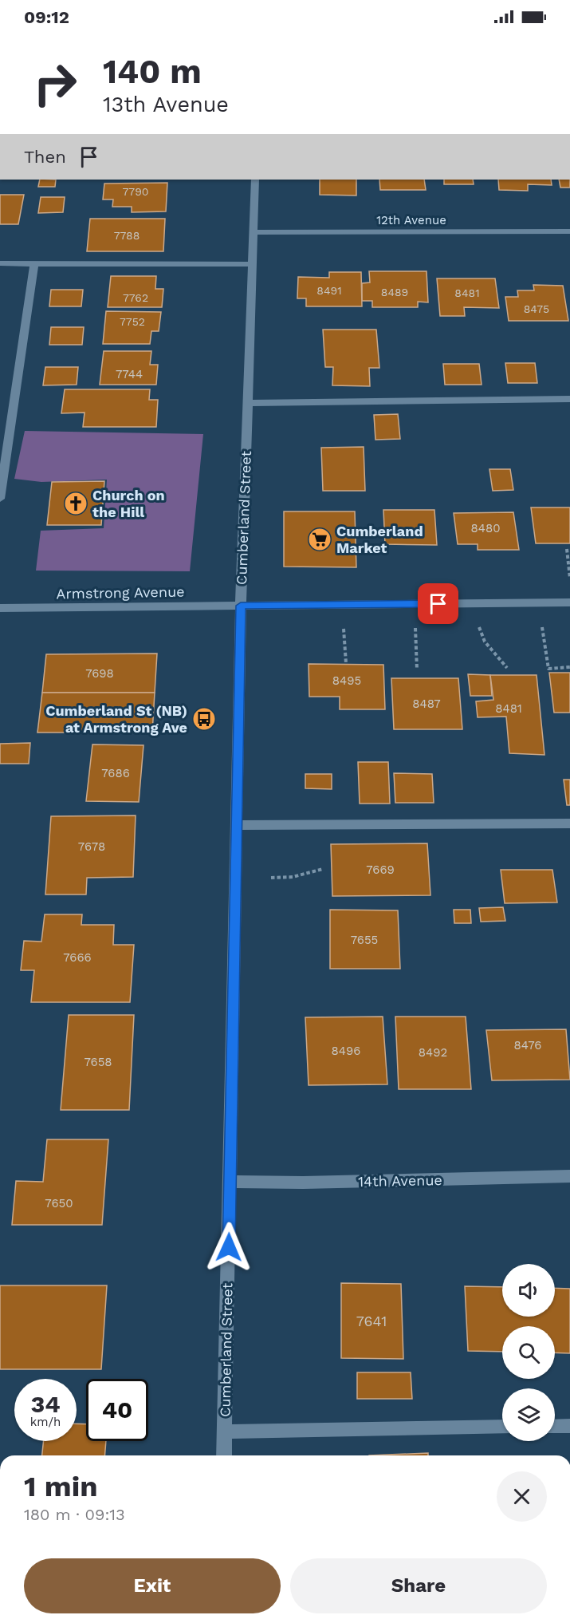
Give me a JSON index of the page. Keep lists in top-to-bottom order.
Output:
{
  "streets": {
    "street": [
      "12th Avenue",
      "Cumberland Street",
      "Armstrong Avenue",
      "14th Avenue"
    ]
  },
  "crossings": [
    ["12th Avenue", "Cumberland Street"],
    ["Cumberland Street", "Armstrong Avenue"],
    ["Cumberland Street", "14th Avenue"]
  ],
  "places": {
    "church": ["Church on the Hill"],
    "supermarket": ["Cumberland Market"],
    "bus stop": ["Cumberland St (NB) at Armstrong Ave"]
  },
  "house_numbers": [
    "7790",
    "7788",
    "8491",
    "8489",
    "8481",
    "7762",
    "8475",
    "7752",
    "7744",
    "8480",
    "7698",
    "8495",
    "8487",
    "8481",
    "7686",
    "7678",
    "7669",
    "7655",
    "7666",
    "8476",
    "8496",
    "8492",
    "7658",
    "7650",
    "7641"
  ],
  "page": {
    "status": "09:12",
    "turn": ["140 m", "13th Avenue"],
    "then": "Then",
    "speed": "34 km/h",
    "limit": "40",
    "heading": ["1 min", "180 m · 09:13"],
    "buttons": ["Exit", "Share"]
  }
}
